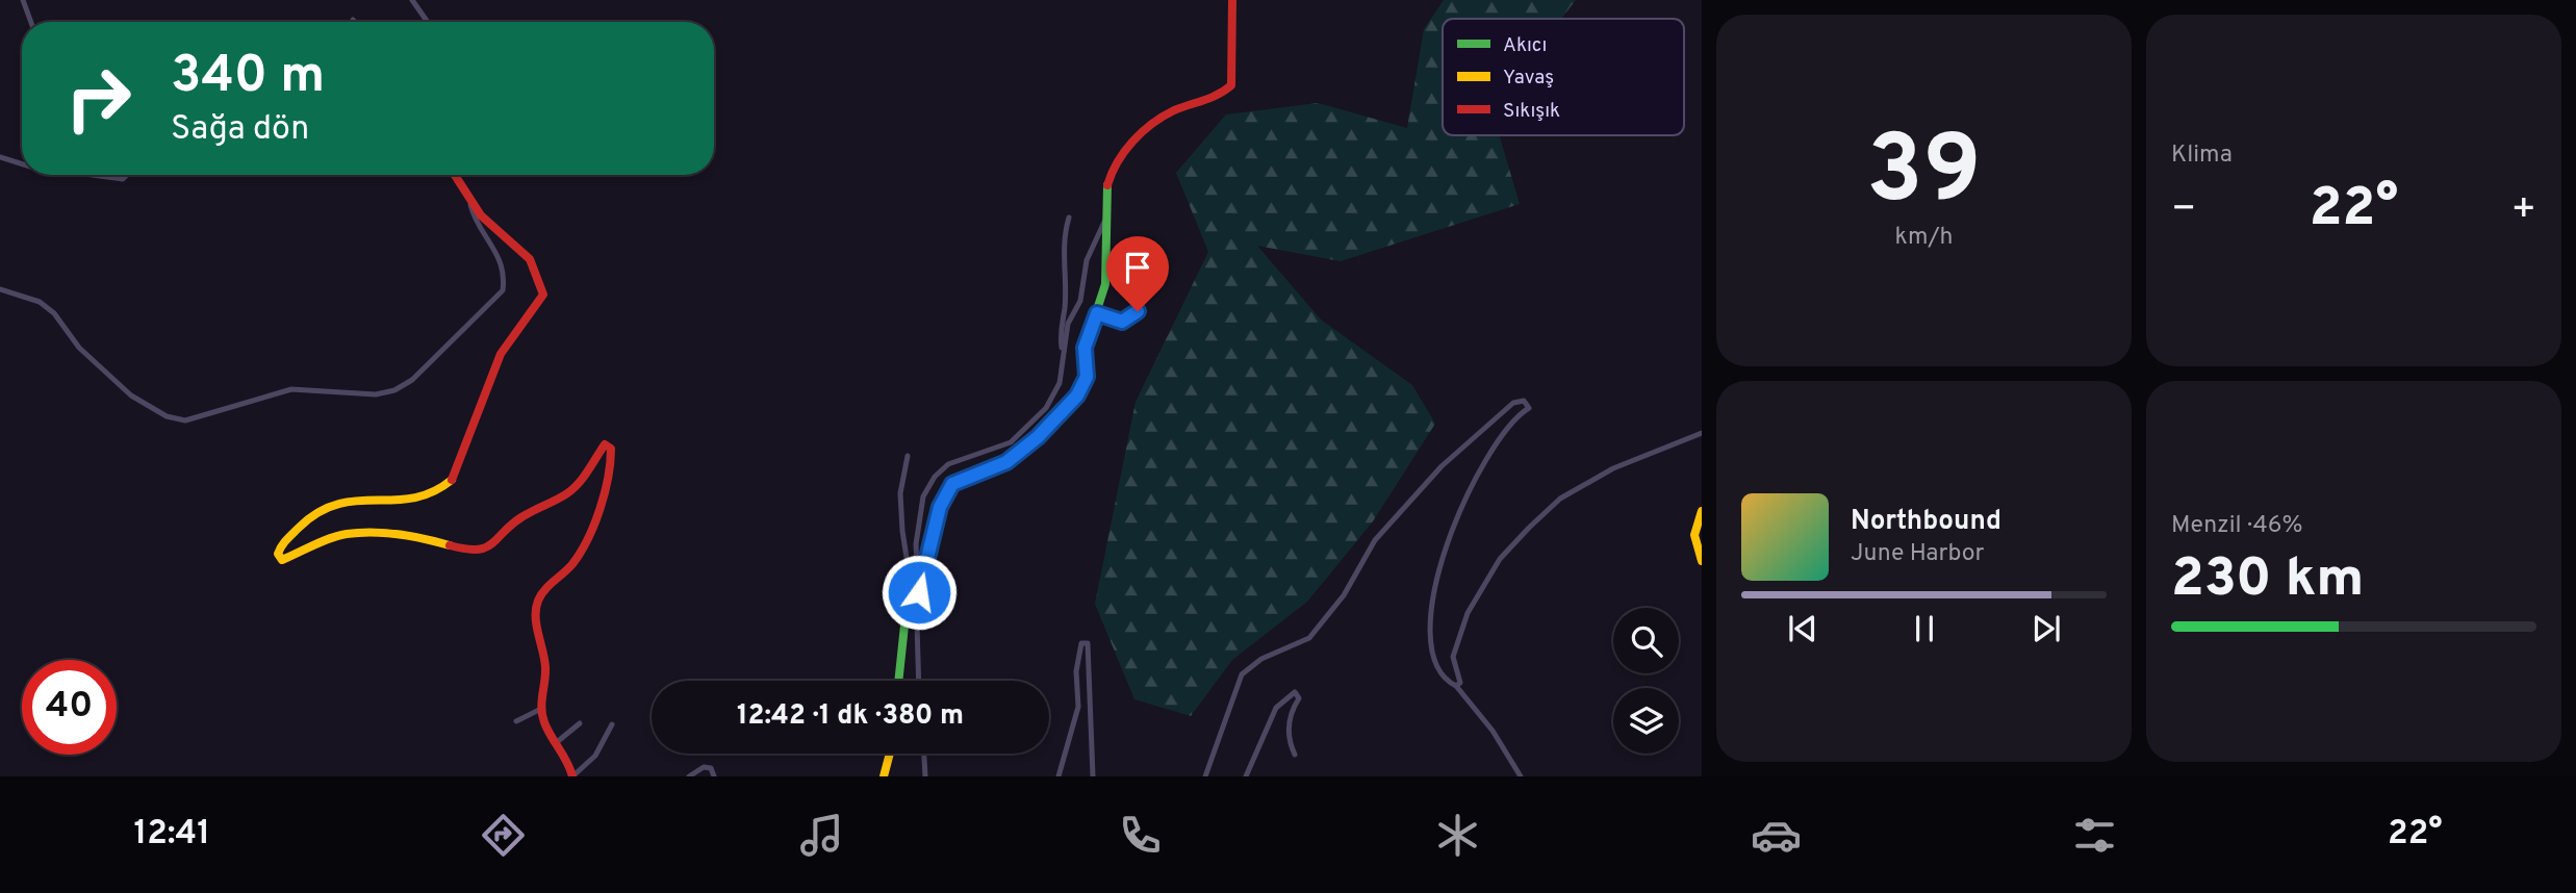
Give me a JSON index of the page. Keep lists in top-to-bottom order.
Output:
{
  "legend": ["Akıcı", "Yavaş", "Sıkışık"],
  "page": {
    "tile": [
      ["39", "km/h"],
      "Klima",
      ["Menzil · 46%", "230 km"]
    ],
    "turn": ["340 m", "Sağa dön"],
    "heat": ["−", "22°", "+"],
    "song": ["Northbound", "June Harbor"],
    "limit": "40",
    "trip": "12:42 · 1 dk · 380 m",
    "tabs": ["12:41", "22°"]
  }
}
